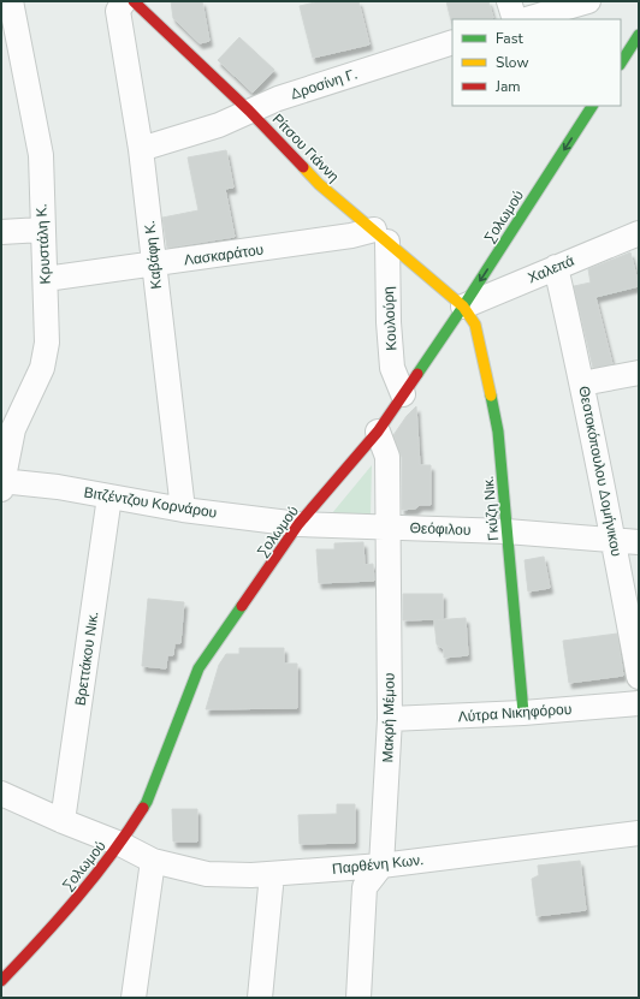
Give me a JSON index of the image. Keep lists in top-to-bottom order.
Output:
{
  "streets": {
    "street": [
      "Δροσίνη Γ.",
      "Ρίτσου Γιάννη",
      "Σολωμού",
      "Κρυστάλη Κ.",
      "Καβάφη Κ.",
      "Λασκαράτου",
      "Χαλεπά",
      "Κουλούρη",
      "Θεοτοκόπουλου Δομήνικου",
      "Βιτζέντζου Κορνάρου",
      "Γκύζη Νικ.",
      "Θεόφιλου",
      "Βρεττάκου Νικ.",
      "Λύτρα Νικηφόρου",
      "Μακρή Μέμου",
      "Παρθένη Κων."
    ]
  },
  "crossings": [
    ["Δροσίνη Γ.", "Ρίτσου Γιάννη"],
    ["Δροσίνη Γ.", "Καβάφη Κ."],
    ["Ρίτσου Γιάννη", "Σολωμού"],
    ["Ρίτσου Γιάννη", "Λασκαράτου"],
    ["Ρίτσου Γιάννη", "Χαλεπά"],
    ["Ρίτσου Γιάννη", "Κουλούρη"],
    ["Ρίτσου Γιάννη", "Γκύζη Νικ."],
    ["Σολωμού", "Χαλεπά"],
    ["Σολωμού", "Κουλούρη"],
    ["Σολωμού", "Βιτζέντζου Κορνάρου"],
    ["Σολωμού", "Γκύζη Νικ."],
    ["Σολωμού", "Θεόφιλου"],
    ["Σολωμού", "Μακρή Μέμου"],
    ["Σολωμού", "Παρθένη Κων."],
    ["Κρυστάλη Κ.", "Λασκαράτου"],
    ["Κρυστάλη Κ.", "Βιτζέντζου Κορνάρου"],
    ["Καβάφη Κ.", "Λασκαράτου"],
    ["Καβάφη Κ.", "Βιτζέντζου Κορνάρου"],
    ["Λασκαράτου", "Κουλούρη"],
    ["Χαλεπά", "Θεοτοκόπουλου Δομήνικου"],
    ["Χαλεπά", "Γκύζη Νικ."],
    ["Θεοτοκόπουλου Δομήνικου", "Θεόφιλου"],
    ["Βιτζέντζου Κορνάρου", "Θεόφιλου"],
    ["Βιτζέντζου Κορνάρου", "Βρεττάκου Νικ."],
    ["Γκύζη Νικ.", "Θεόφιλου"],
    ["Γκύζη Νικ.", "Λύτρα Νικηφόρου"],
    ["Θεόφιλου", "Μακρή Μέμου"],
    ["Βρεττάκου Νικ.", "Παρθένη Κων."],
    ["Λύτρα Νικηφόρου", "Μακρή Μέμου"],
    ["Μακρή Μέμου", "Παρθένη Κων."]
  ],
  "legend": ["Fast", "Slow", "Jam"]
}
